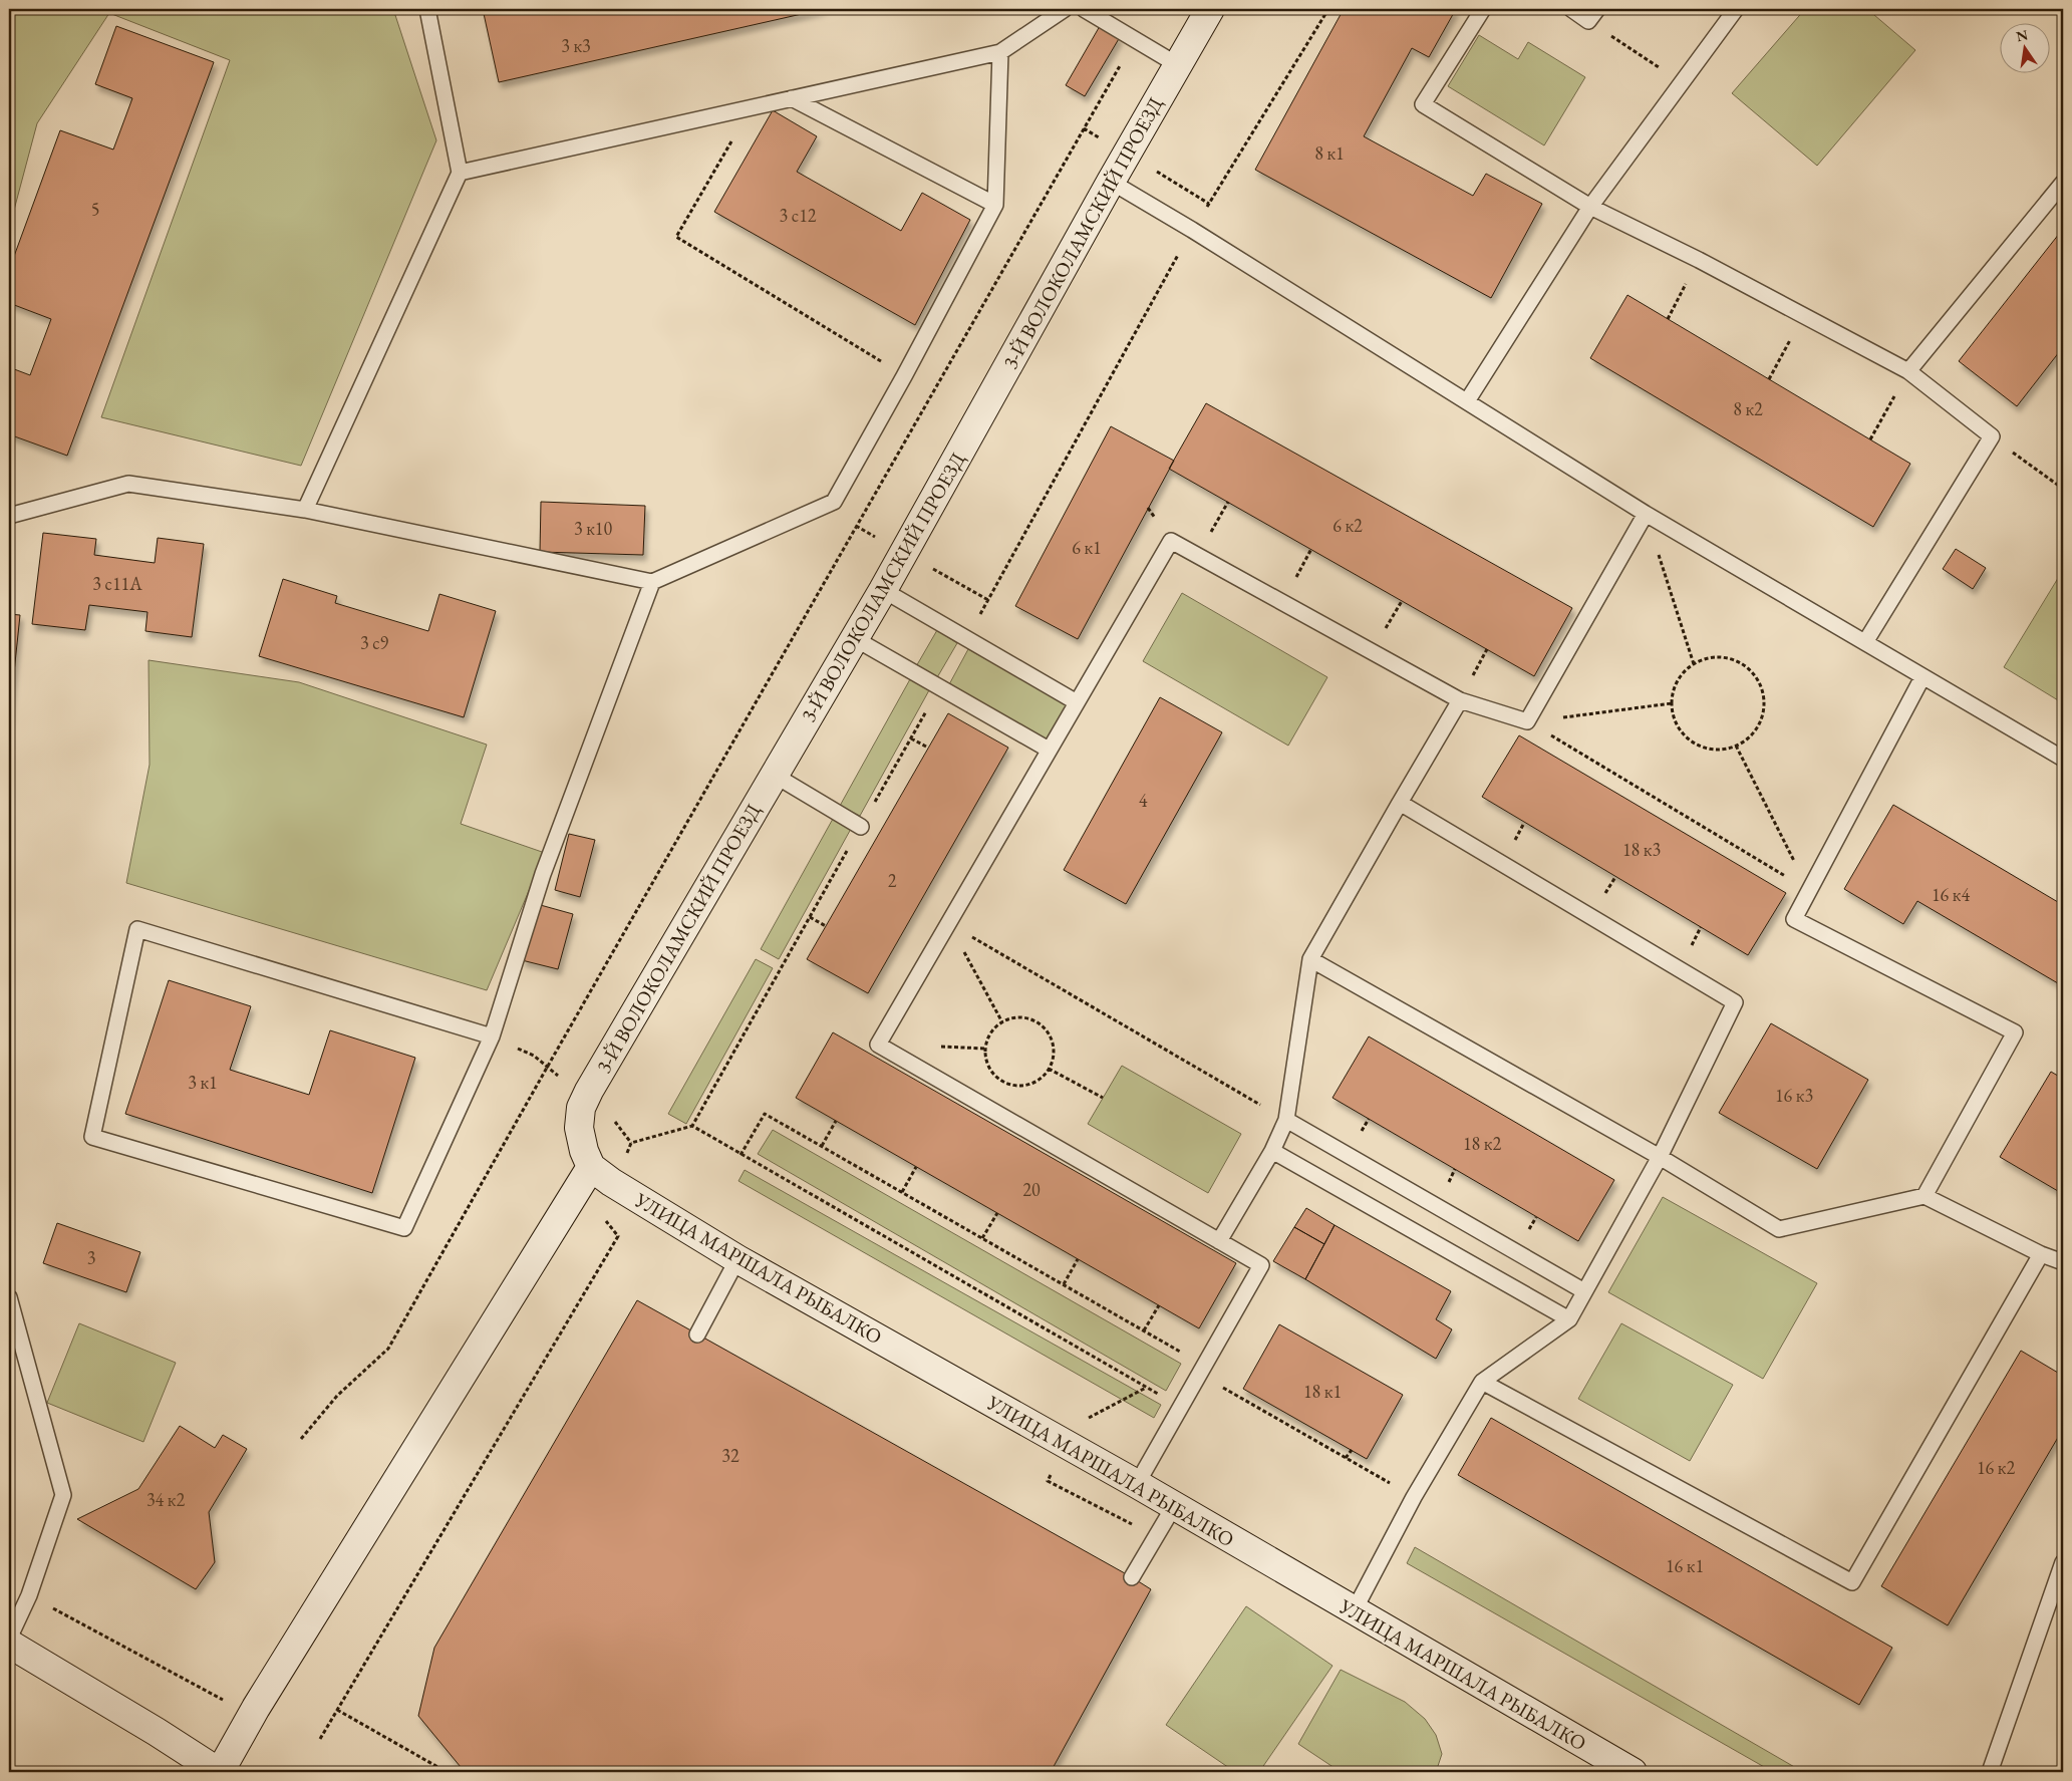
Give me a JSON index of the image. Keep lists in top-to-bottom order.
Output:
{
  "streets": {
    "street": ["3-Й ВОЛОКОЛАМСКИЙ ПРОЕЗД", "УЛИЦА МАРШАЛА РЫБАЛКО"]
  },
  "crossings": [
    ["3-Й ВОЛОКОЛАМСКИЙ ПРОЕЗД", "УЛИЦА МАРШАЛА РЫБАЛКО"]
  ],
  "house_numbers": [
    "3 к3",
    "8 к1",
    "5",
    "3 с12",
    "8 к2",
    "6 к2",
    "3 к10",
    "6 к1",
    "3 с11А",
    "3 с9",
    "4",
    "18 к3",
    "2",
    "16 к4",
    "3 к1",
    "16 к3",
    "18 к2",
    "20",
    "3",
    "18 к1",
    "32",
    "16 к2",
    "34 к2",
    "16 к1"
  ],
  "north": "top"
}
